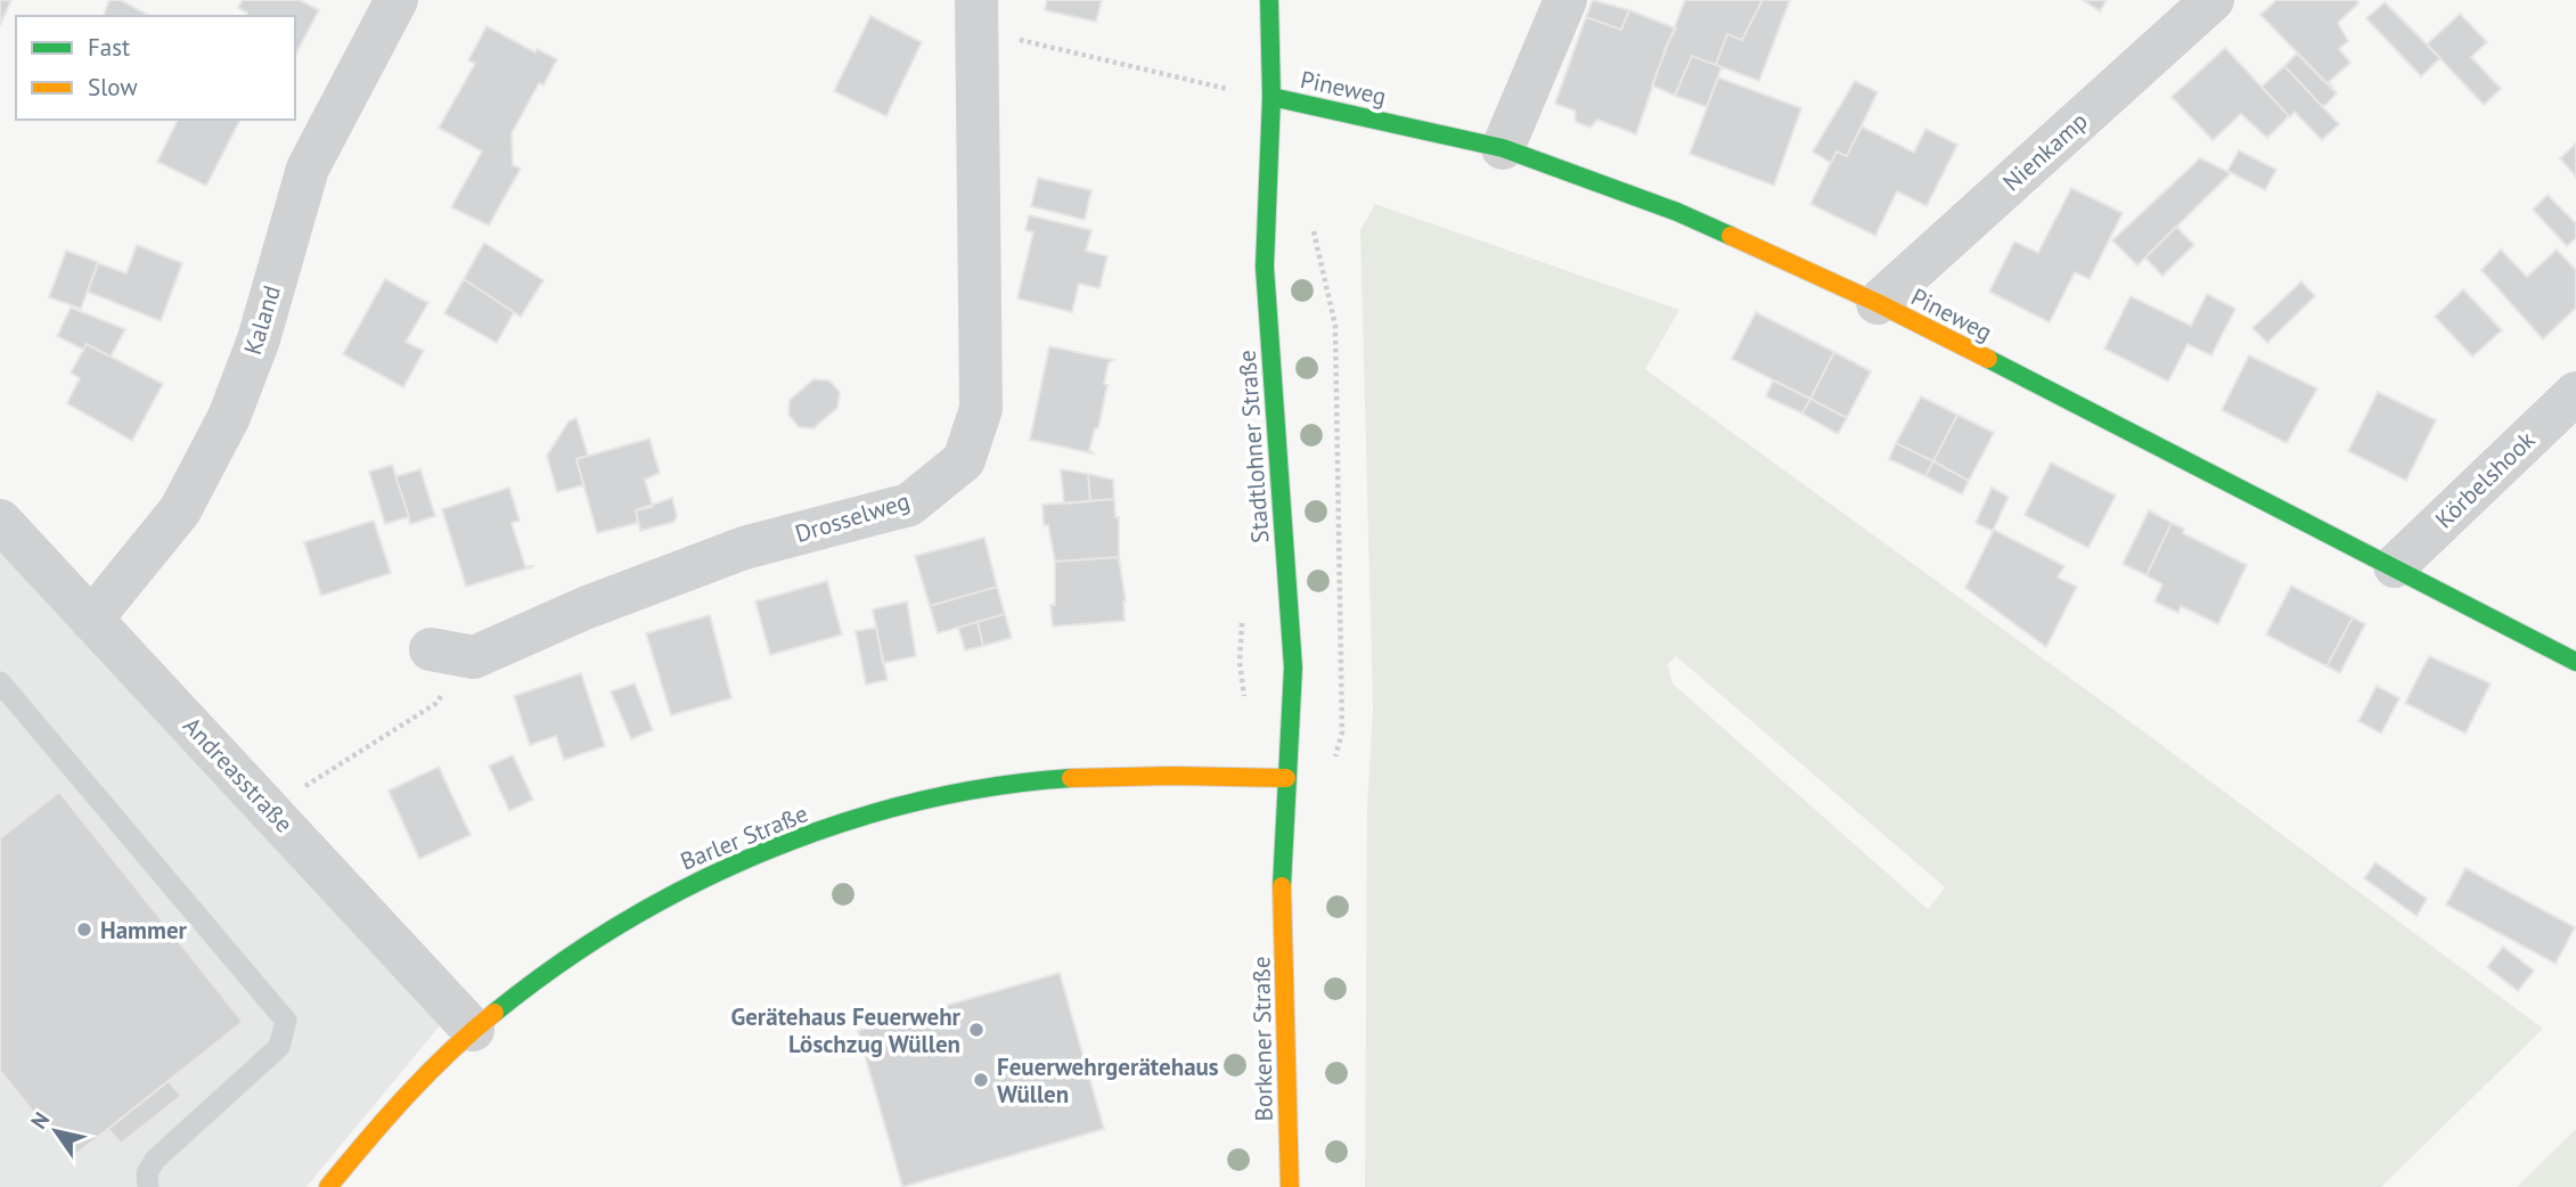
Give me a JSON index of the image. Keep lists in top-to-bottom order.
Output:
{
  "streets": {
    "street": [
      "Pineweg",
      "Nienkamp",
      "Kaland",
      "Stadtlohner Straße",
      "Körbelshook",
      "Drosselweg",
      "Andreasstraße",
      "Barler Straße",
      "Borkener Straße"
    ]
  },
  "crossings": [
    ["Pineweg", "Nienkamp"],
    ["Pineweg", "Stadtlohner Straße"],
    ["Pineweg", "Körbelshook"],
    ["Kaland", "Andreasstraße"],
    ["Stadtlohner Straße", "Barler Straße"],
    ["Stadtlohner Straße", "Borkener Straße"],
    ["Andreasstraße", "Barler Straße"]
  ],
  "places": ["Hammer", "Gerätehaus Feuerwehr Löschzug Wüllen", "Feuerwehrgerätehaus Wüllen"],
  "legend": ["Fast", "Slow"],
  "north": "top left"
}
